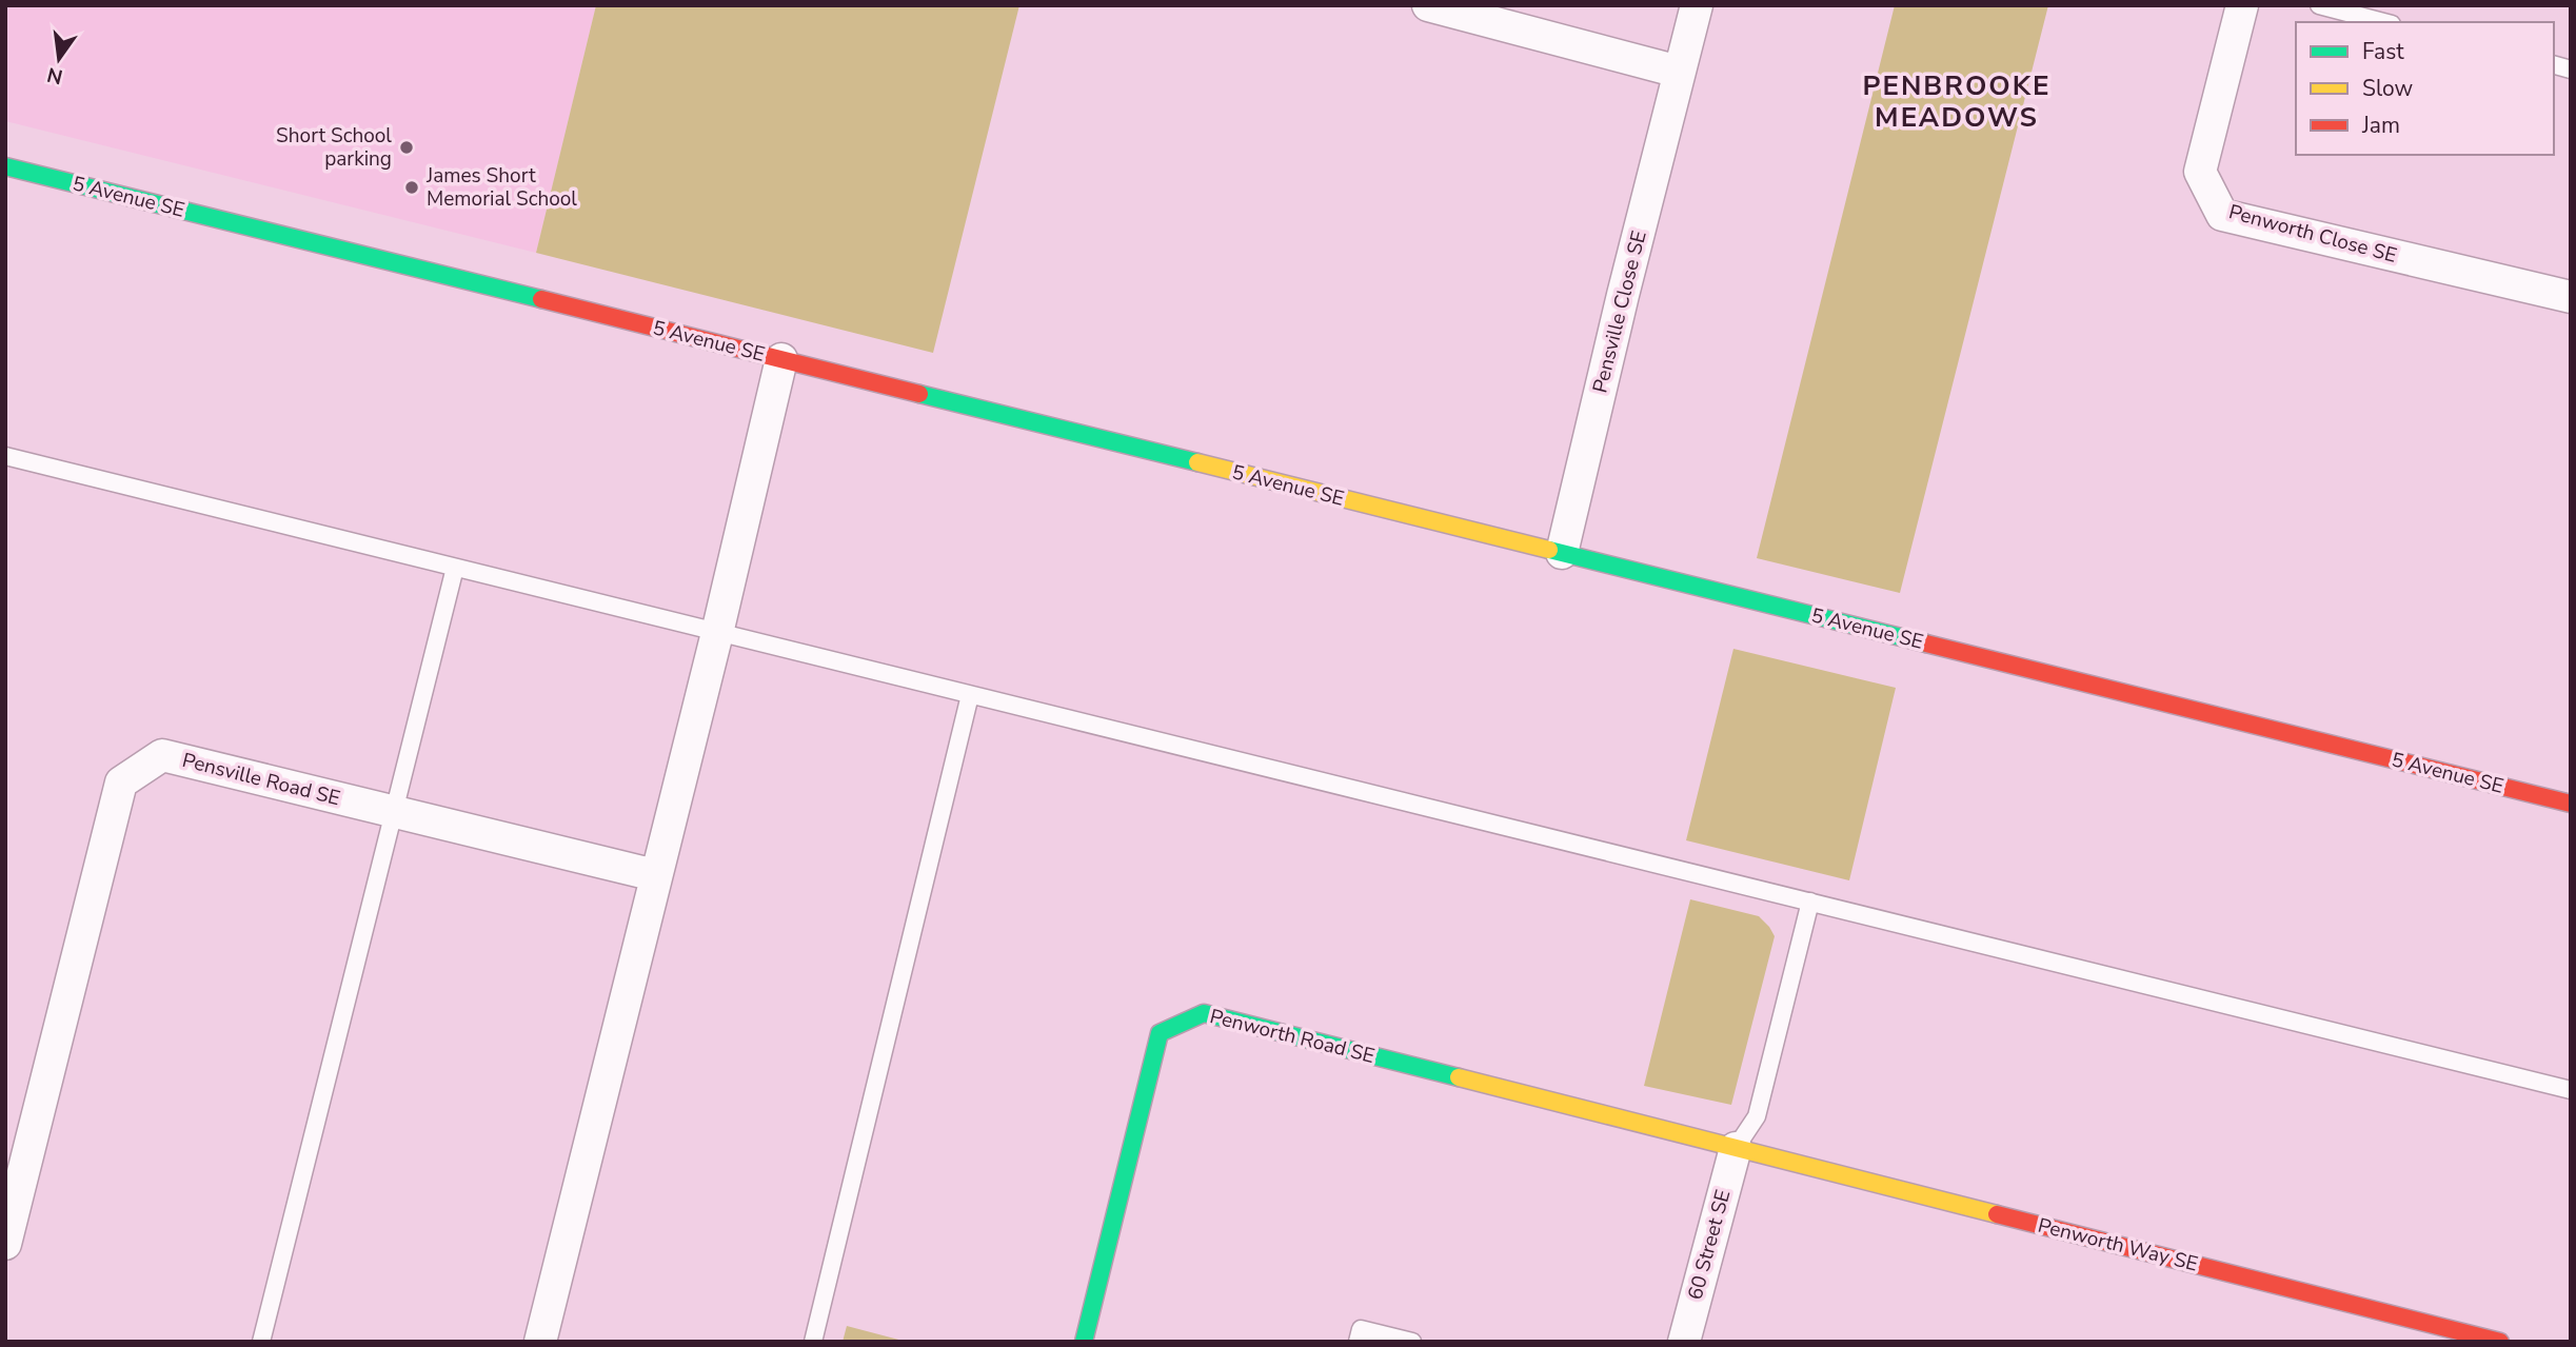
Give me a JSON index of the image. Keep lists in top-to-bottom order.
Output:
{
  "streets": {
    "street": [
      "5 Avenue SE",
      "Penworth Close SE",
      "Pensville Close SE",
      "Pensville Road SE",
      "Penworth Road SE",
      "60 Street SE",
      "Penworth Way SE"
    ]
  },
  "crossings": [
    ["5 Avenue SE", "Pensville Close SE"],
    ["Penworth Road SE", "60 Street SE"],
    ["Penworth Road SE", "Penworth Way SE"],
    ["60 Street SE", "Penworth Way SE"]
  ],
  "districts": ["PENBROOKE MEADOWS"],
  "places": ["Short School parking", "James Short Memorial School"],
  "legend": ["Fast", "Slow", "Jam"],
  "north": "bottom"
}
